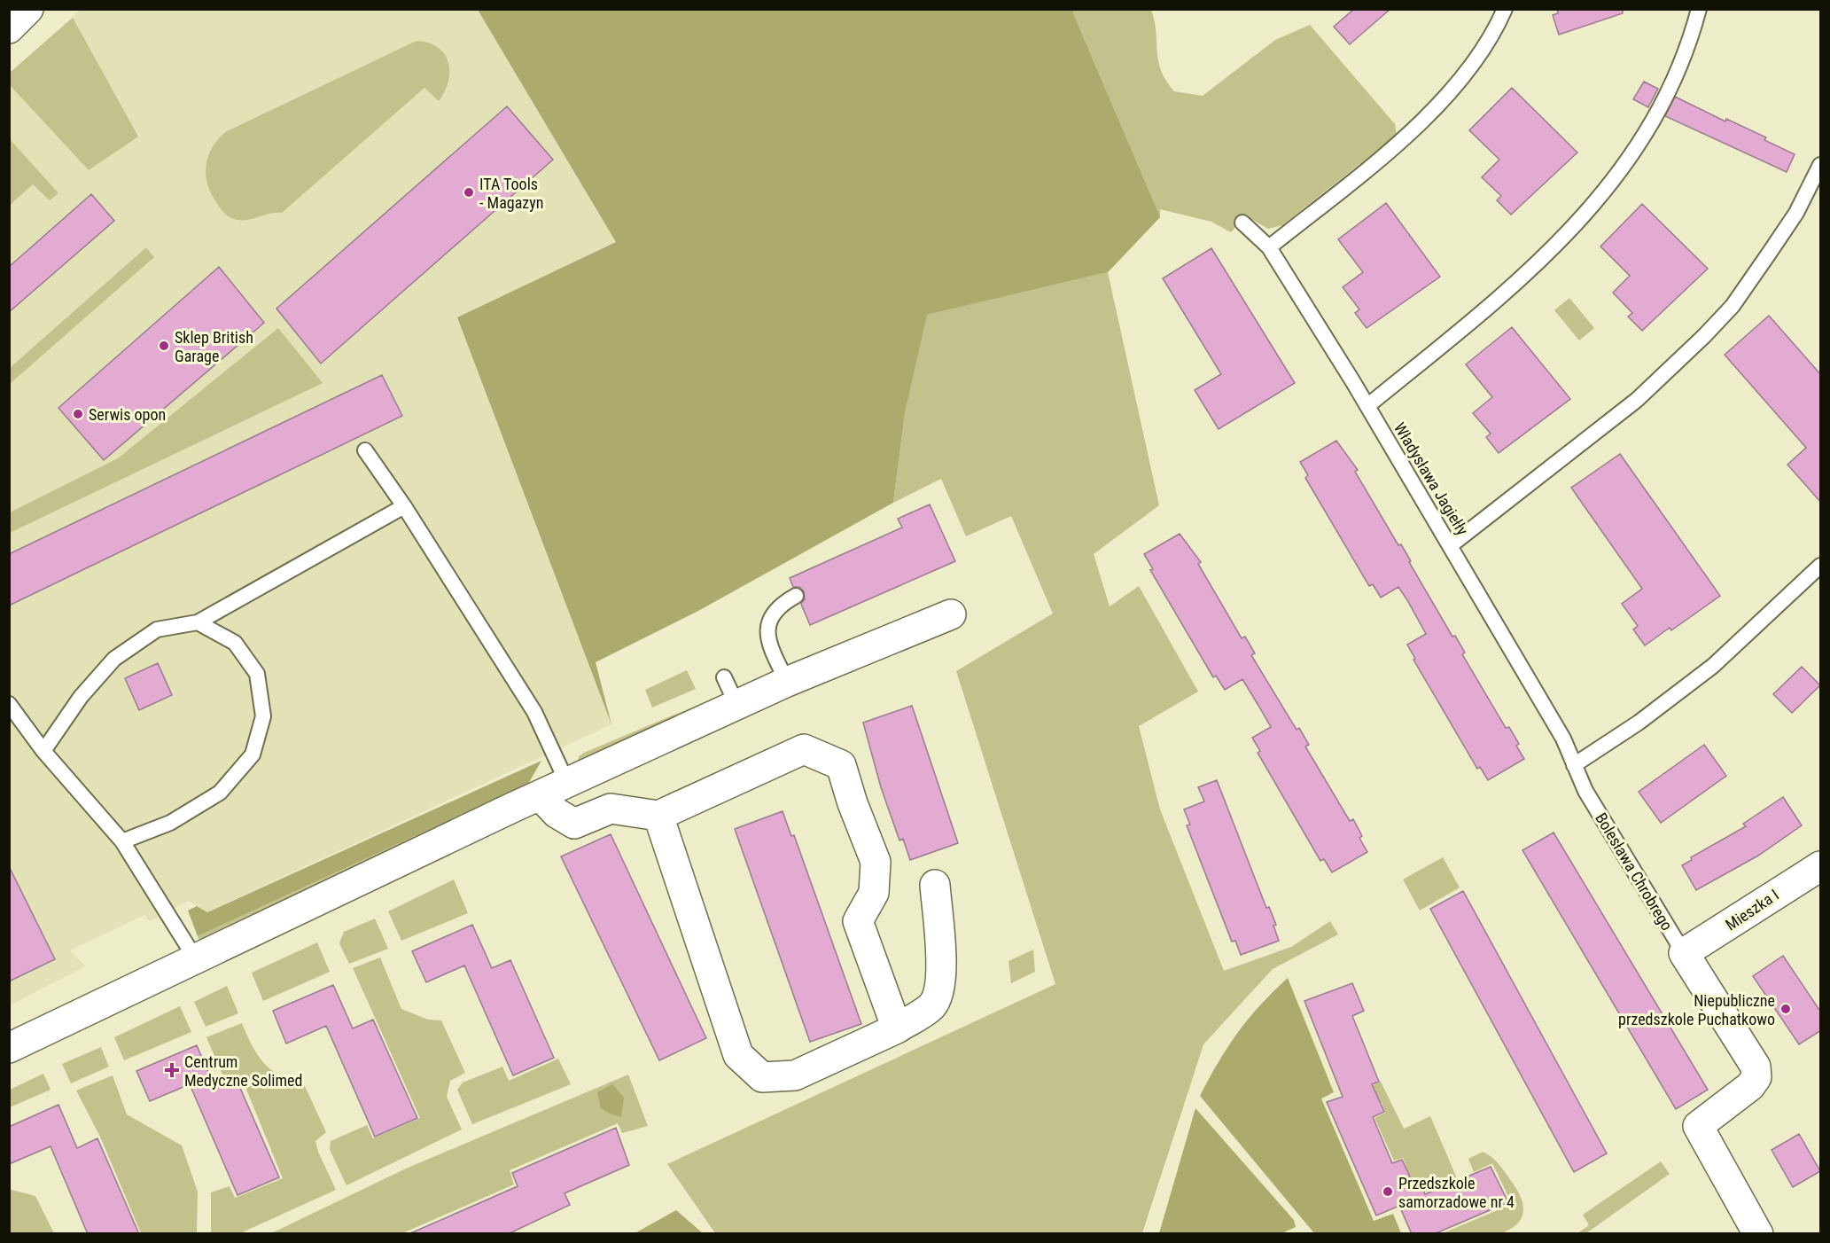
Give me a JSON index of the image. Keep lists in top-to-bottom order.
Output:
{
  "streets": {
    "street": ["Bolesława Chrobrego", "Mieszka I"],
    "lane": ["Władysława Jagiełły"]
  },
  "crossings": [
    ["Władysława Jagiełły", "Bolesława Chrobrego"],
    ["Bolesława Chrobrego", "Mieszka I"]
  ],
  "places": {
    "other": [
      "ITA Tools - Magazyn",
      "Sklep British Garage",
      "Serwis opon",
      "Niepubliczne przedszkole Puchatkowo",
      "Przedszkole samorzadowe nr 4"
    ],
    "health": ["Centrum Medyczne Solimed"]
  }
}
